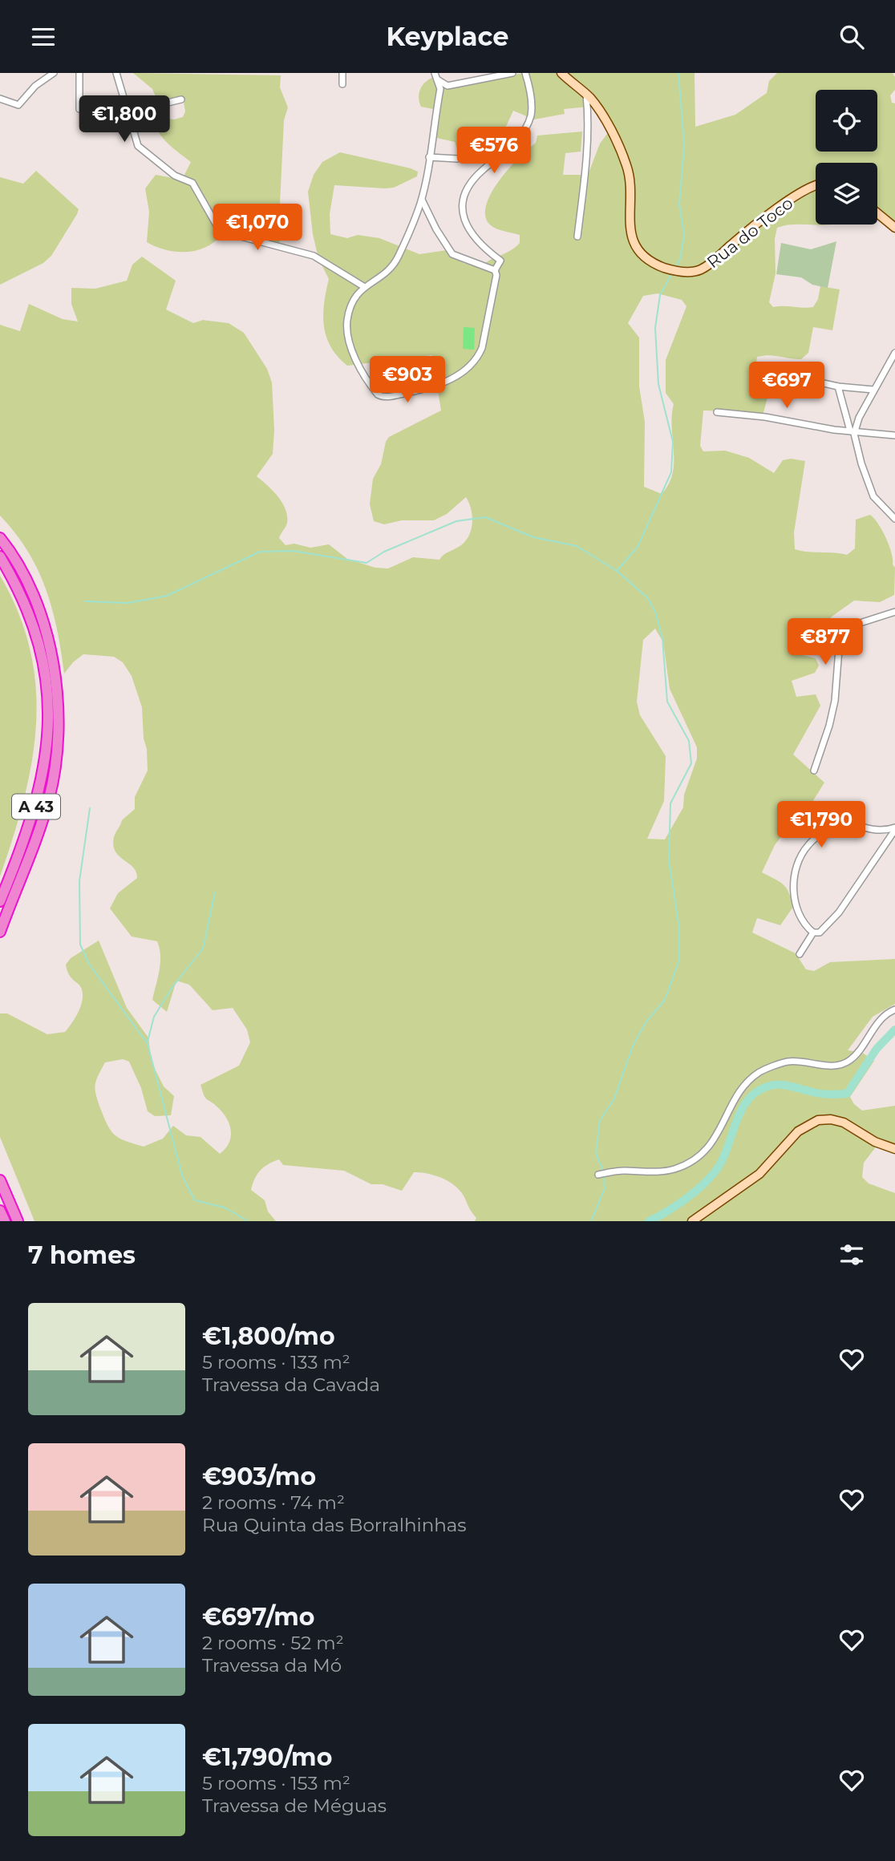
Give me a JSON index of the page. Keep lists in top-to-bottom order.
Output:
{
  "streets": {
    "highway": ["A 43"],
    "street": ["Rua do Toco"]
  },
  "page": {
    "header": "Keyplace",
    "price": [
      "€1,800",
      "€576",
      "€1,070",
      "€903",
      "€697",
      "€877",
      "€1,790"
    ],
    "heading": "7 homes",
    "list": [
      {
        "name": "€1,800/mo",
        "note": "5 rooms · 133 m² · Travessa da Cavada"
      },
      {
        "name": "€903/mo",
        "note": "2 rooms · 74 m² · Rua Quinta das Borralhinhas"
      },
      {
        "name": "€697/mo",
        "note": "2 rooms · 52 m² · Travessa da Mó"
      },
      {
        "name": "€1,790/mo",
        "note": "5 rooms · 153 m² · Travessa de Méguas"
      }
    ]
  }
}
